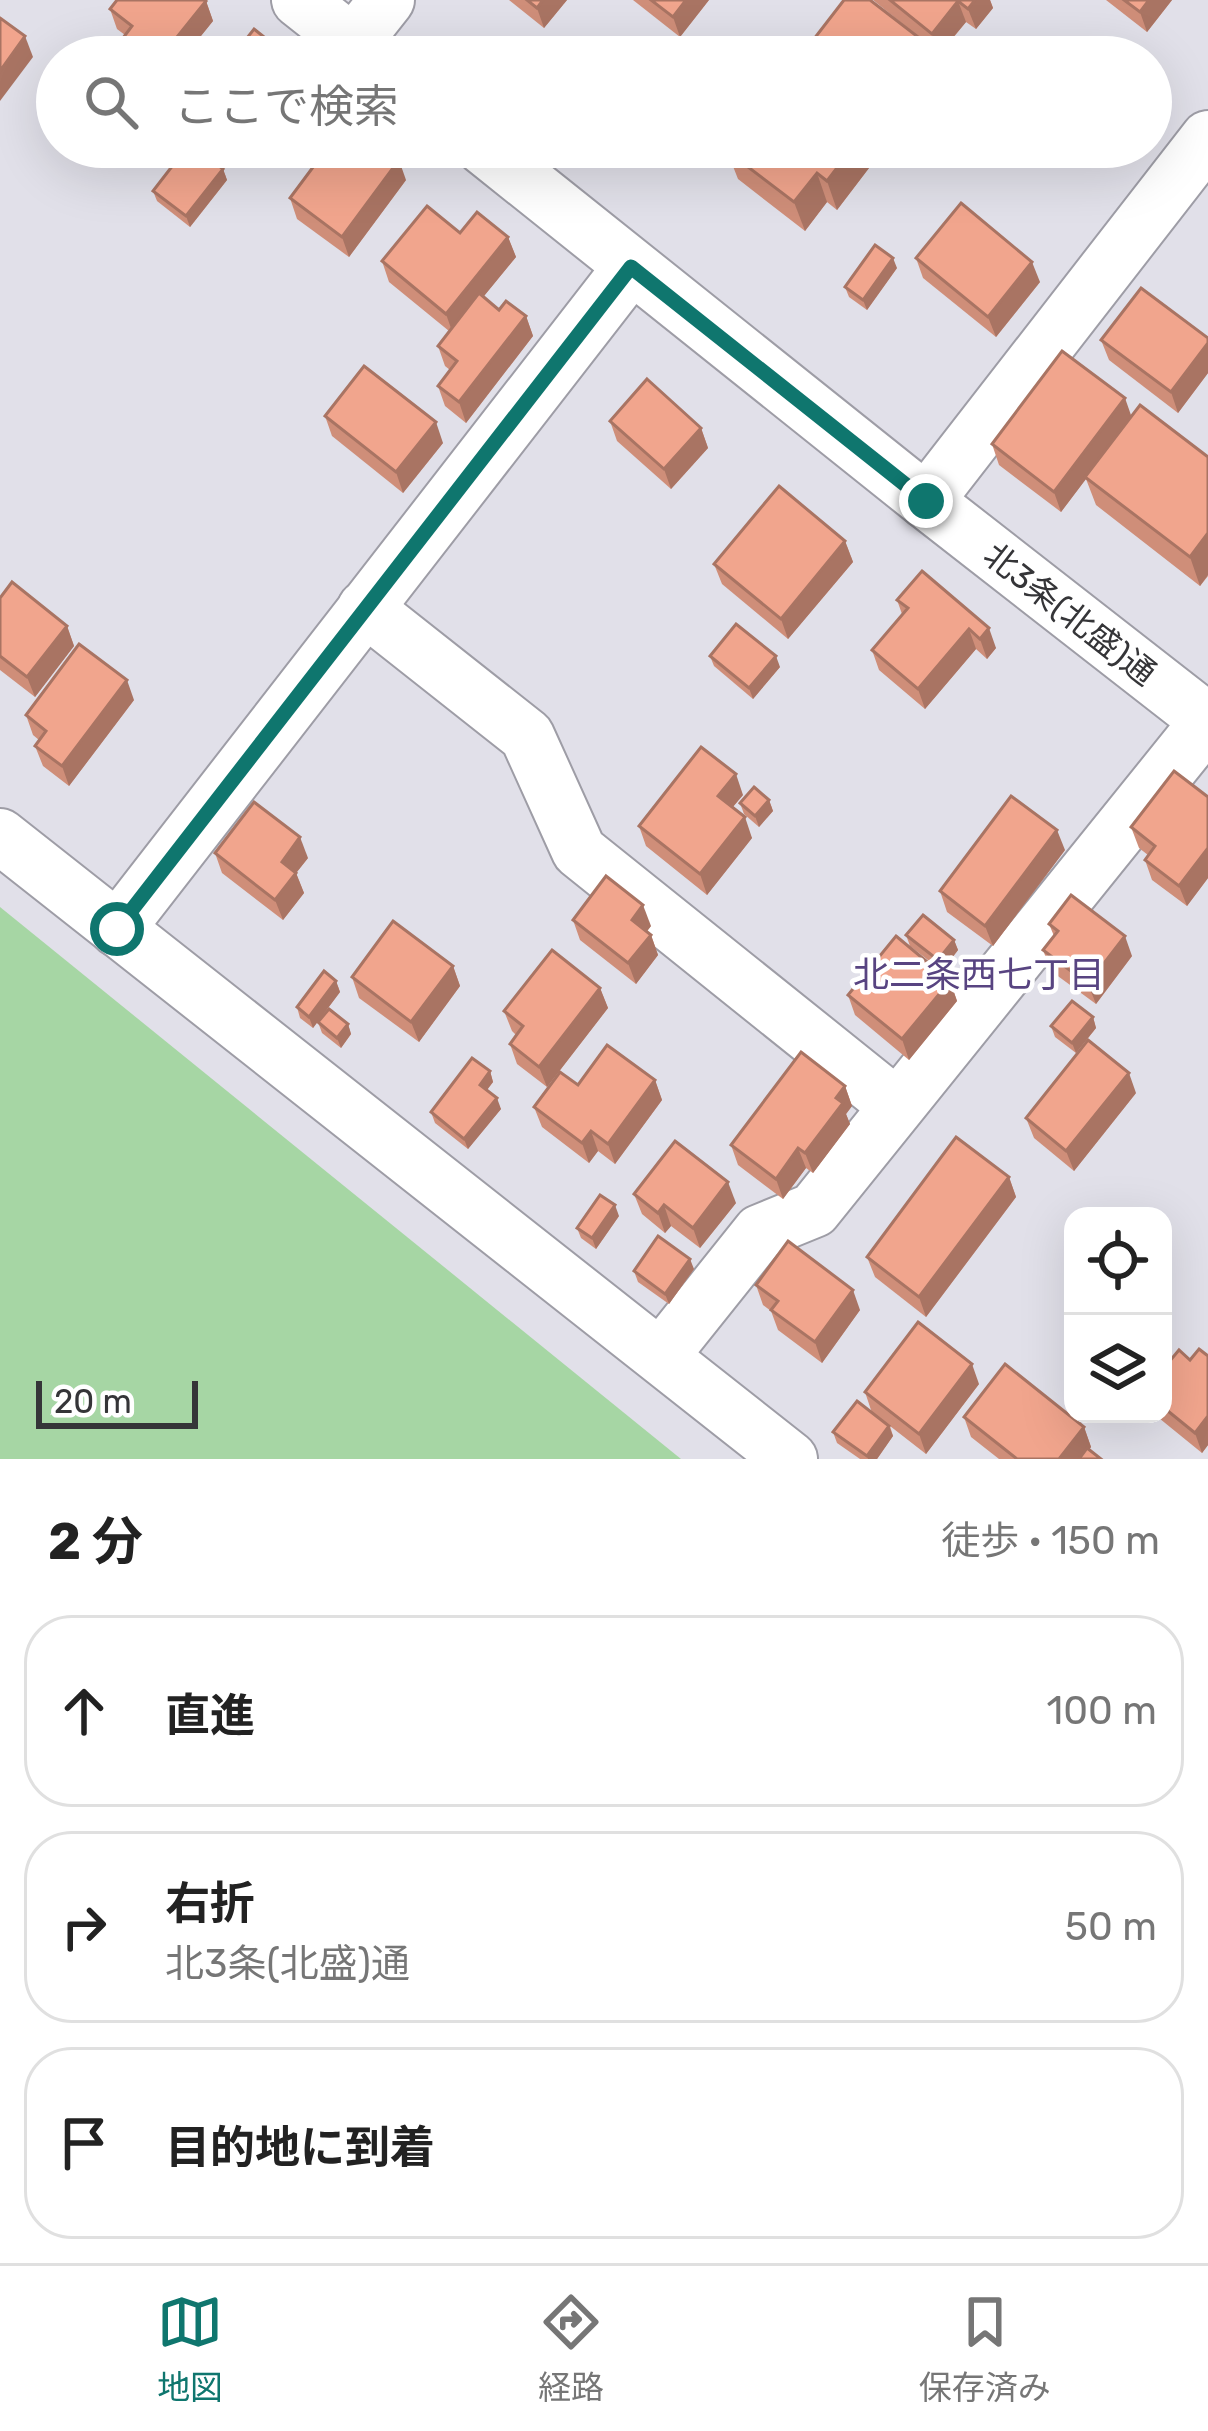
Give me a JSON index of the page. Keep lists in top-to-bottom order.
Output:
{
  "streets": {
    "street": ["北3条(北盛)通"]
  },
  "districts": ["北二条西七丁目"],
  "scale_bar": "20 m",
  "page": {
    "search": "ここで検索",
    "scale": "20 m",
    "heading": ["2 分", "徒歩 · 150 m"],
    "list": [
      ["直進", "100 m"],
      ["右折", "北3条(北盛)通", "50 m"],
      "目的地に到着"
    ],
    "nav": ["地図", "経路", "保存済み"]
  }
}
